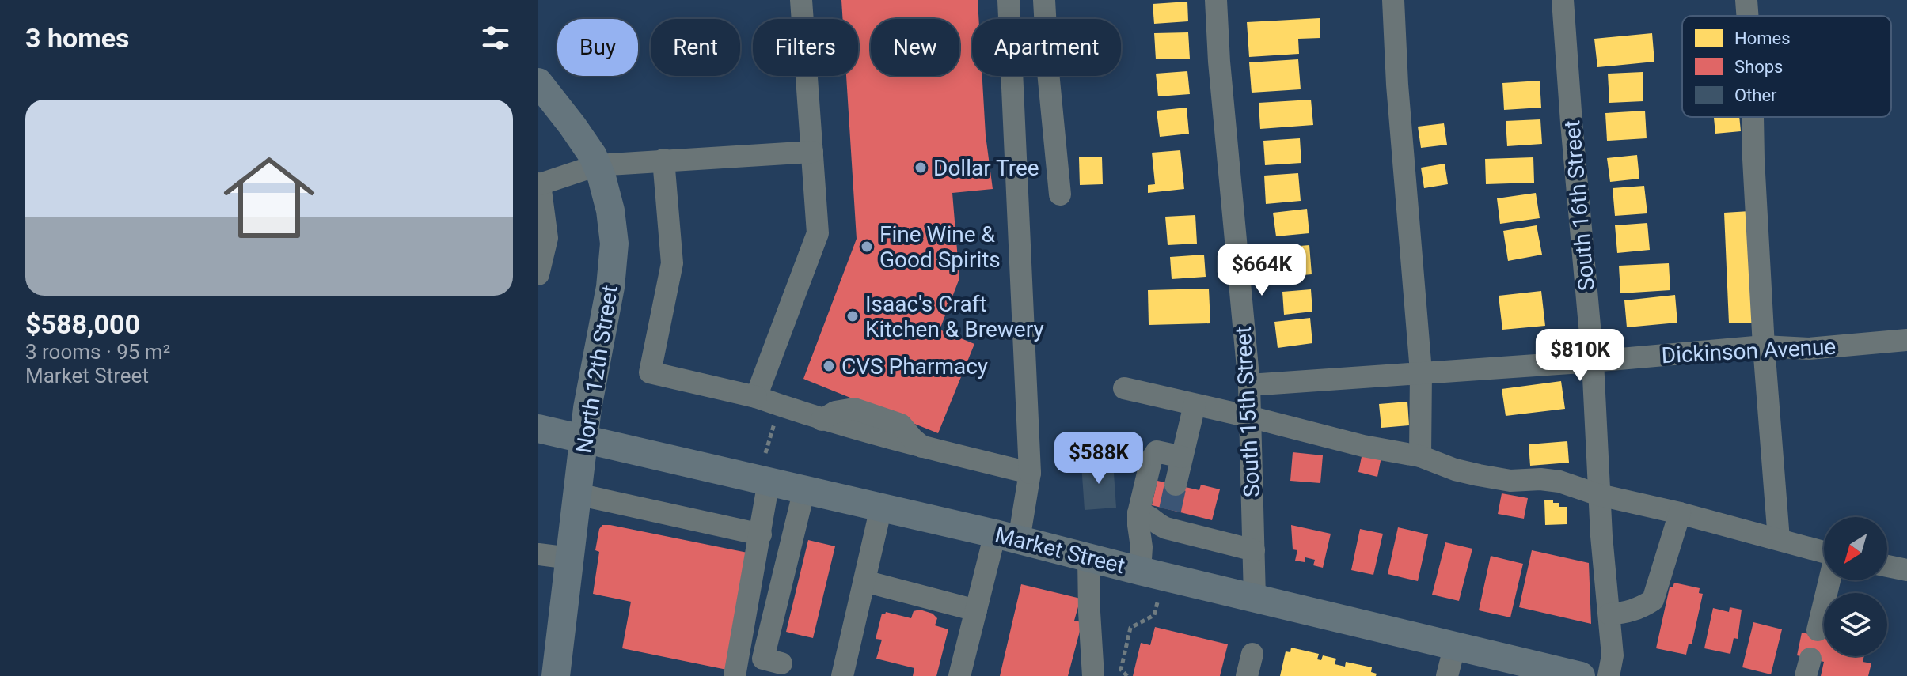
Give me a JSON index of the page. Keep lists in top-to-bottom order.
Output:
{
  "streets": {
    "main road": ["North 12th Street", "Market Street"],
    "street": ["South 16th Street", "Dickinson Avenue", "South 15th Street"]
  },
  "crossings": [
    ["South 16th Street", "Dickinson Avenue"],
    ["Dickinson Avenue", "South 15th Street"],
    ["North 12th Street", "Market Street"],
    ["South 15th Street", "Market Street"]
  ],
  "places": [
    "Dollar Tree",
    "Fine Wine & Good Spirits",
    "Isaac's Craft Kitchen & Brewery",
    "CVS Pharmacy"
  ],
  "legend": ["Homes", "Shops", "Other"],
  "north": "bottom left",
  "page": {
    "heading": "3 homes",
    "chip": [
      "Buy",
      "Rent",
      "Filters",
      "New",
      "Apartment"
    ],
    "list": [
      {
        "name": "$588,000",
        "note": "3 rooms · 95 m² · Market Street"
      }
    ],
    "price": ["$664K", "$810K", "$588K"]
  }
}
